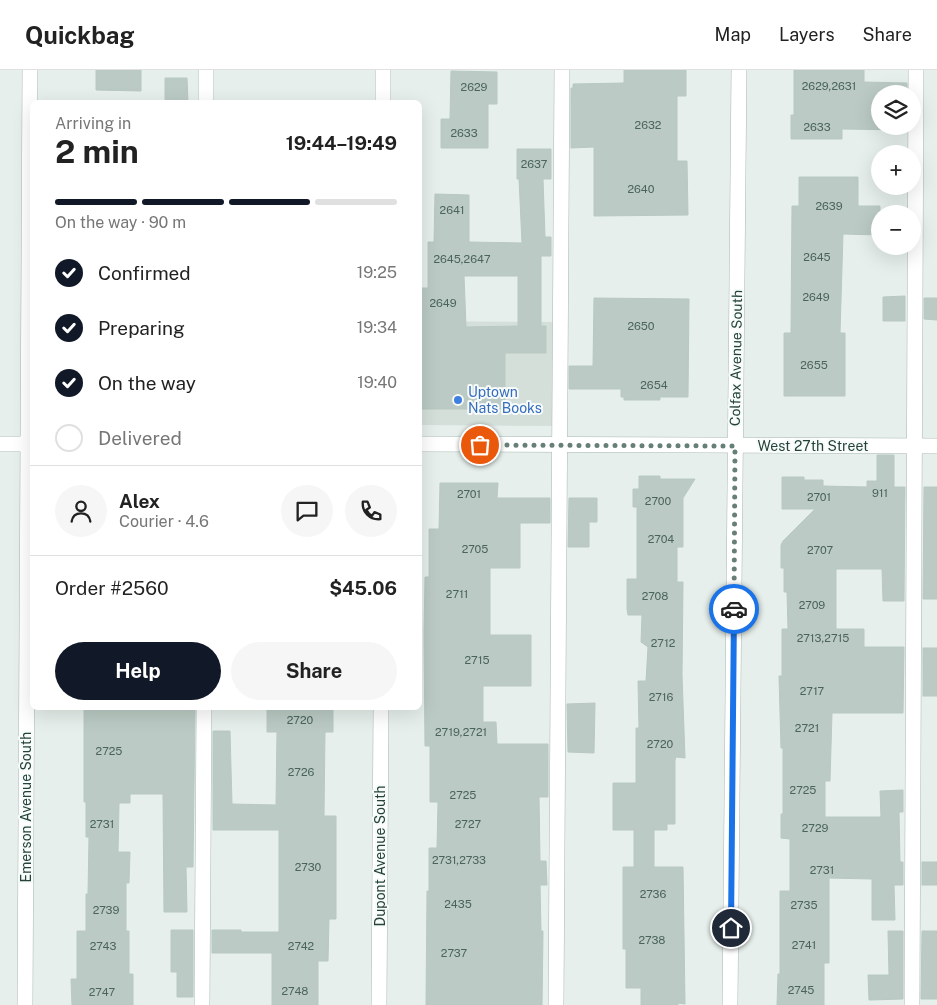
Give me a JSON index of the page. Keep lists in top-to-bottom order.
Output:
{
  "streets": {
    "street": [
      "Colfax Avenue South",
      "West 27th Street",
      "Emerson Avenue South",
      "Dupont Avenue South"
    ]
  },
  "crossings": [
    ["Colfax Avenue South", "West 27th Street"]
  ],
  "places": ["Uptown Nats Books"],
  "house_numbers": [
    "2629,2631",
    "2629",
    "2632",
    "2633",
    "2633",
    "2637",
    "2640",
    "2639",
    "2641",
    "2645",
    "2645,2647",
    "2649",
    "2649",
    "2650",
    "2655",
    "2654",
    "911",
    "2701",
    "2701",
    "2700",
    "2704",
    "2705",
    "2707",
    "2711",
    "2708",
    "2709",
    "2713,2715",
    "2712",
    "2715",
    "2717",
    "2716",
    "2720",
    "2721",
    "2719,2721",
    "2720",
    "2725",
    "2726",
    "2725",
    "2725",
    "2731",
    "2727",
    "2729",
    "2731,2733",
    "2730",
    "2731",
    "2736",
    "2435",
    "2735",
    "2739",
    "2738",
    "2741",
    "2743",
    "2742",
    "2737",
    "2745",
    "2748",
    "2747"
  ],
  "page": {
    "header": "Quickbag",
    "nav": ["Map", "Layers", "Share"],
    "map_buttons": ["+", "−"],
    "heading": ["2 min", "Arriving in", "19:44–19:49"],
    "panel": [
      "Alex",
      "Courier · 4.6",
      "Order #2560",
      "$45.06"
    ],
    "bar": "On the way · 90 m",
    "list": [
      ["Confirmed", "19:25"],
      ["Preparing", "19:34"],
      ["On the way", "19:40"],
      "Delivered"
    ],
    "buttons": ["Help", "Share"]
  }
}
